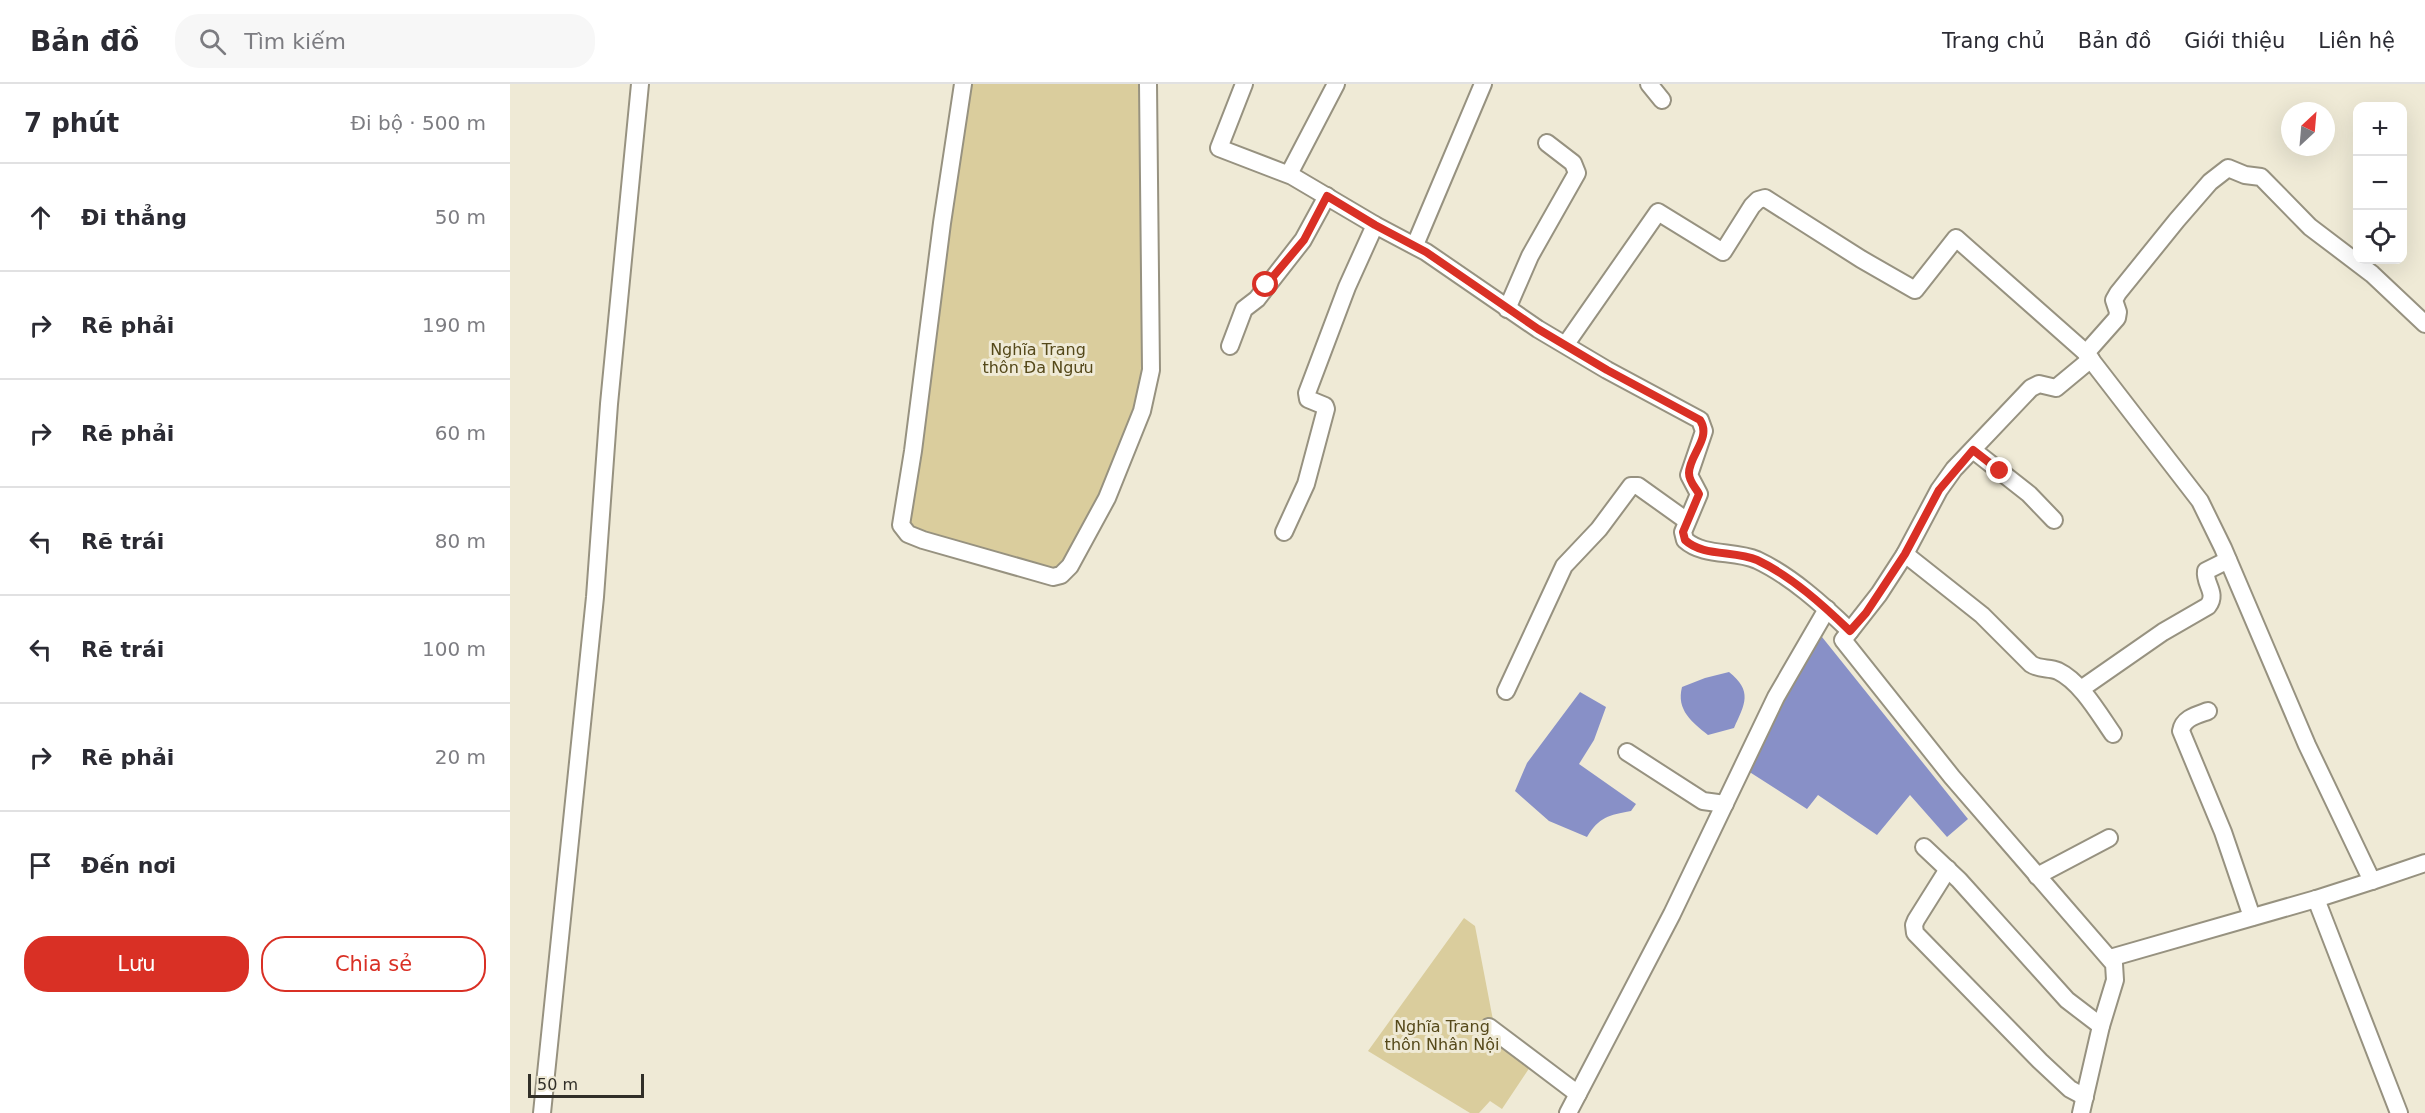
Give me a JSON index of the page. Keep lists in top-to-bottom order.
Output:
{
  "parks": ["Nghĩa Trang thôn Đa Ngưu", "Nghĩa Trang thôn Nhân Nội"],
  "scale_bar": "50 m",
  "north": "top right",
  "page": {
    "header": "Bản đồ",
    "search": "Tìm kiếm",
    "nav": [
      "Trang chủ",
      "Bản đồ",
      "Giới thiệu",
      "Liên hệ"
    ],
    "heading": ["7 phút", "Đi bộ · 500 m"],
    "map_buttons": ["+", "−"],
    "list": [
      ["Đi thẳng", "50 m"],
      ["Rẽ phải", "190 m"],
      ["Rẽ phải", "60 m"],
      ["Rẽ trái", "80 m"],
      ["Rẽ trái", "100 m"],
      ["Rẽ phải", "20 m"],
      "Đến nơi"
    ],
    "buttons": ["Lưu", "Chia sẻ"],
    "scale": "50 m"
  }
}
